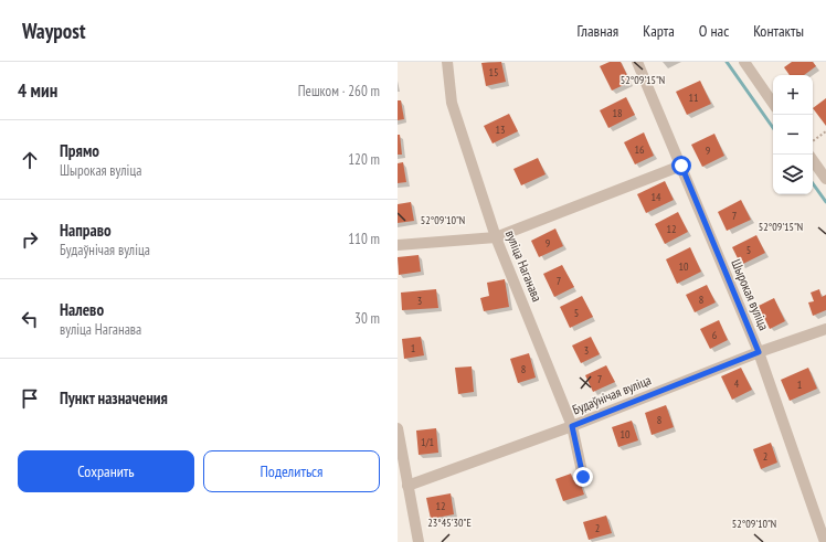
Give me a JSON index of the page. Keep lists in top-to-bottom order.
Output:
{
  "streets": {
    "street": ["вуліца Наганава", "Шырокая вуліца", "Будаўнічая вуліца"]
  },
  "crossings": [
    ["вуліца Наганава", "Будаўнічая вуліца"],
    ["Шырокая вуліца", "Будаўнічая вуліца"]
  ],
  "house_numbers": [
    "15",
    "11",
    "18",
    "13",
    "16",
    "9",
    "14",
    "7",
    "12",
    "9",
    "5",
    "10",
    "7",
    "8",
    "3",
    "5",
    "6",
    "1",
    "3",
    "8",
    "7",
    "4",
    "1",
    "8",
    "10",
    "1/1",
    "2",
    "12",
    "2"
  ],
  "page": {
    "header": "Waypost",
    "nav": [
      "Главная",
      "Карта",
      "О нас",
      "Контакты"
    ],
    "heading": ["4 мин", "Пешком · 260 m"],
    "map_buttons": ["+", "−"],
    "list": [
      ["Прямо", "Шырокая вуліца", "120 m"],
      ["Направо", "Будаўнічая вуліца", "110 m"],
      ["Налево", "вуліца Наганава", "30 m"],
      "Пункт назначения"
    ],
    "buttons": ["Сохранить", "Поделиться"]
  },
  "coordinates": ["52°09'15\"N", "52°09'10\"N", "23°45'30\"E"]
}
